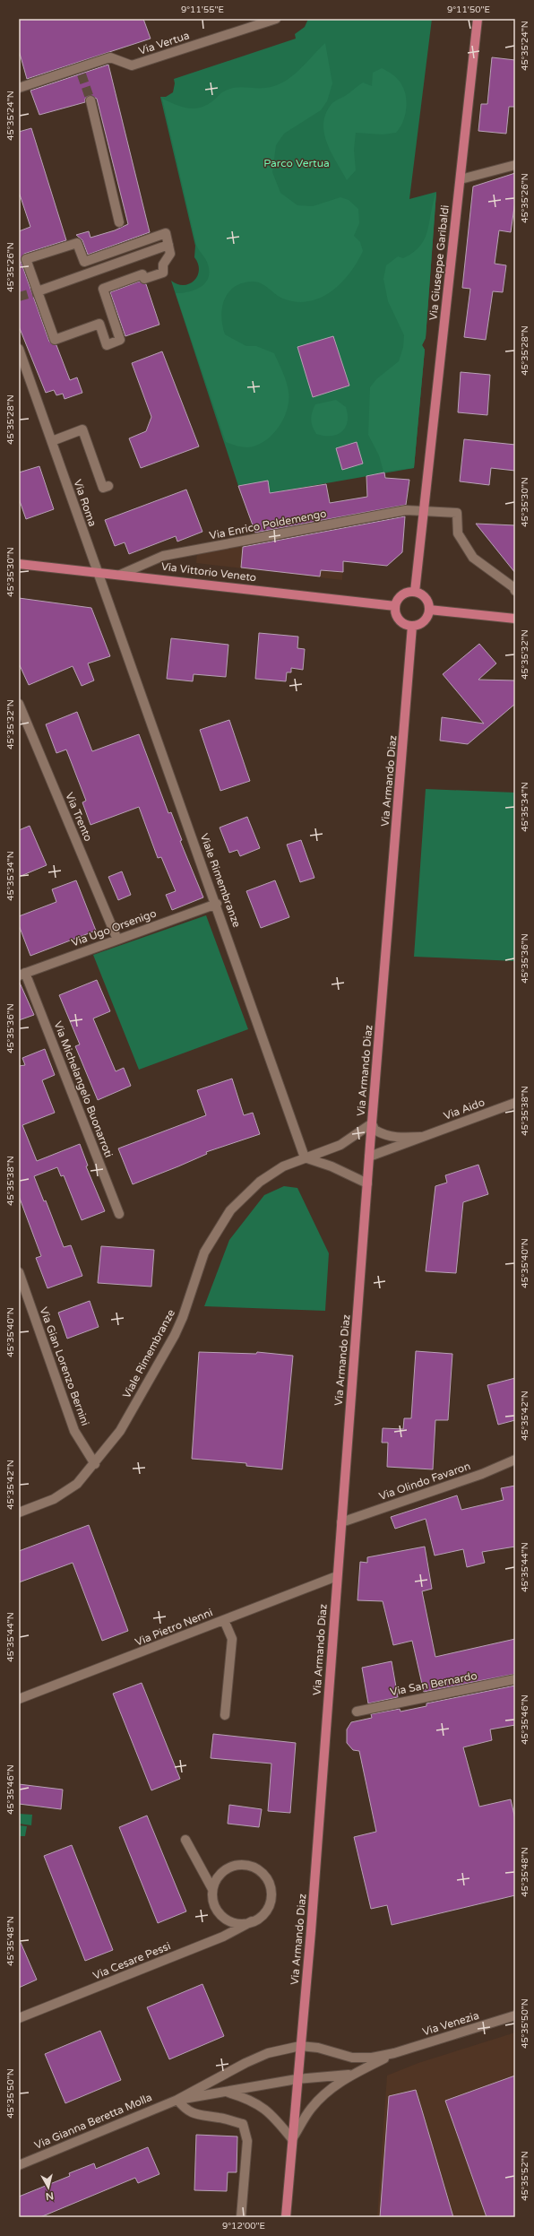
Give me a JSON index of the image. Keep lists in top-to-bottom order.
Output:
{
  "streets": {
    "main road": ["Via Giuseppe Garibaldi", "Via Vittorio Veneto", "Via Armando Diaz"],
    "street": [
      "Via Vertua",
      "Via Roma",
      "Via Enrico Poldemengo",
      "Via Trento",
      "Viale Rimembranze",
      "Via Ugo Orsenigo",
      "Via Michelangelo Buonarroti",
      "Via Aido",
      "Via Gian Lorenzo Bernini",
      "Via Olindo Favaron",
      "Via Pietro Nenni",
      "Via San Bernardo",
      "Via Cesare Pessi",
      "Via Venezia",
      "Via Gianna Beretta Molla"
    ]
  },
  "crossings": [
    ["Via Giuseppe Garibaldi", "Via Enrico Poldemengo"],
    ["Via Giuseppe Garibaldi", "Via Vittorio Veneto"],
    ["Via Giuseppe Garibaldi", "Via Armando Diaz"],
    ["Via Roma", "Via Vittorio Veneto"],
    ["Via Roma", "Viale Rimembranze"],
    ["Via Enrico Poldemengo", "Via Vittorio Veneto"],
    ["Via Vittorio Veneto", "Via Armando Diaz"],
    ["Via Vittorio Veneto", "Viale Rimembranze"],
    ["Via Armando Diaz", "Viale Rimembranze"],
    ["Via Armando Diaz", "Via Aido"],
    ["Via Armando Diaz", "Via Olindo Favaron"],
    ["Via Armando Diaz", "Via Pietro Nenni"],
    ["Via Armando Diaz", "Via Venezia"],
    ["Via Trento", "Via Ugo Orsenigo"],
    ["Viale Rimembranze", "Via Ugo Orsenigo"],
    ["Viale Rimembranze", "Via Aido"],
    ["Viale Rimembranze", "Via Gian Lorenzo Bernini"],
    ["Via Ugo Orsenigo", "Via Michelangelo Buonarroti"]
  ],
  "parks": ["Parco Vertua"],
  "north": "bottom",
  "coordinates": [
    "9°11'55\"E",
    "9°11'50\"E",
    "45°35'24\"N",
    "45°35'26\"N",
    "45°35'28\"N",
    "45°35'30\"N",
    "45°35'32\"N",
    "45°35'34\"N",
    "45°35'36\"N",
    "45°35'38\"N",
    "45°35'40\"N",
    "45°35'42\"N",
    "45°35'44\"N",
    "45°35'46\"N",
    "45°35'48\"N",
    "45°35'50\"N",
    "45°35'52\"N",
    "9°12'00\"E"
  ]
}
